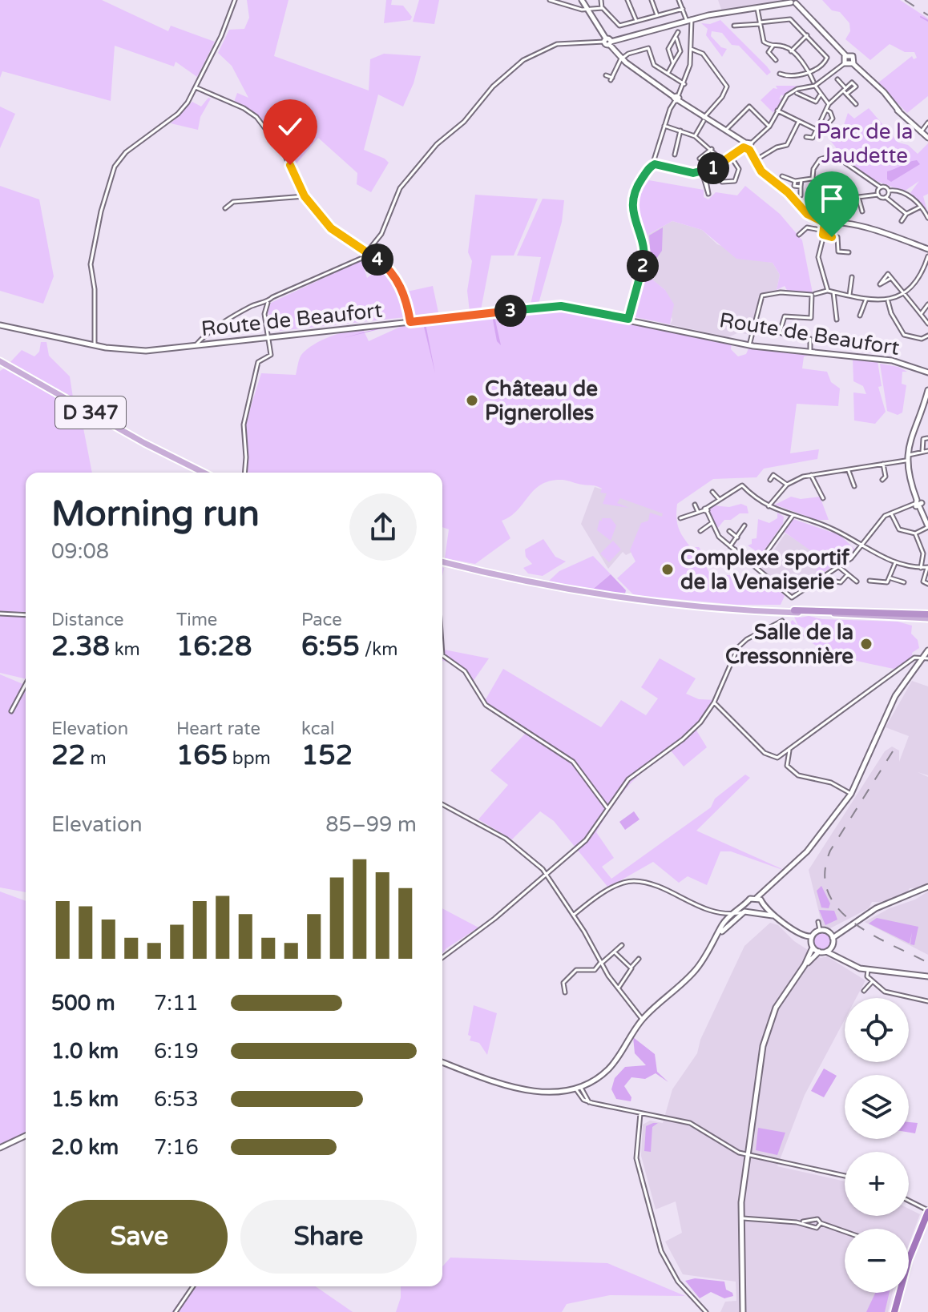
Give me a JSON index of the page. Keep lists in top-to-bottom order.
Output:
{
  "streets": {
    "main road": ["D 347"],
    "street": ["Route de Beaufort"]
  },
  "parks": ["Parc de la Jaudette"],
  "places": ["Château de Pignerolles", "Complexe sportif de la Venaiserie", "Salle de la Cressonnière"],
  "page": {
    "pins": [
      "1",
      "4",
      "2",
      "3"
    ],
    "heading": ["Morning run", "09:08"],
    "stats": [
      ["Distance", "2.38 km"],
      ["Time", "16:28"],
      ["Pace", "6:55 /km"],
      ["Elevation", "22 m"],
      ["Heart rate", "165 bpm"],
      ["kcal", "152"]
    ],
    "chart": ["Elevation", "85–99 m"],
    "list": [
      {
        "name": "500 m",
        "note": "7:11"
      },
      {
        "name": "1.0 km",
        "note": "6:19"
      },
      {
        "name": "1.5 km",
        "note": "6:53"
      },
      {
        "name": "2.0 km",
        "note": "7:16"
      }
    ],
    "map_buttons": ["+", "−"],
    "buttons": ["Save", "Share"]
  }
}
